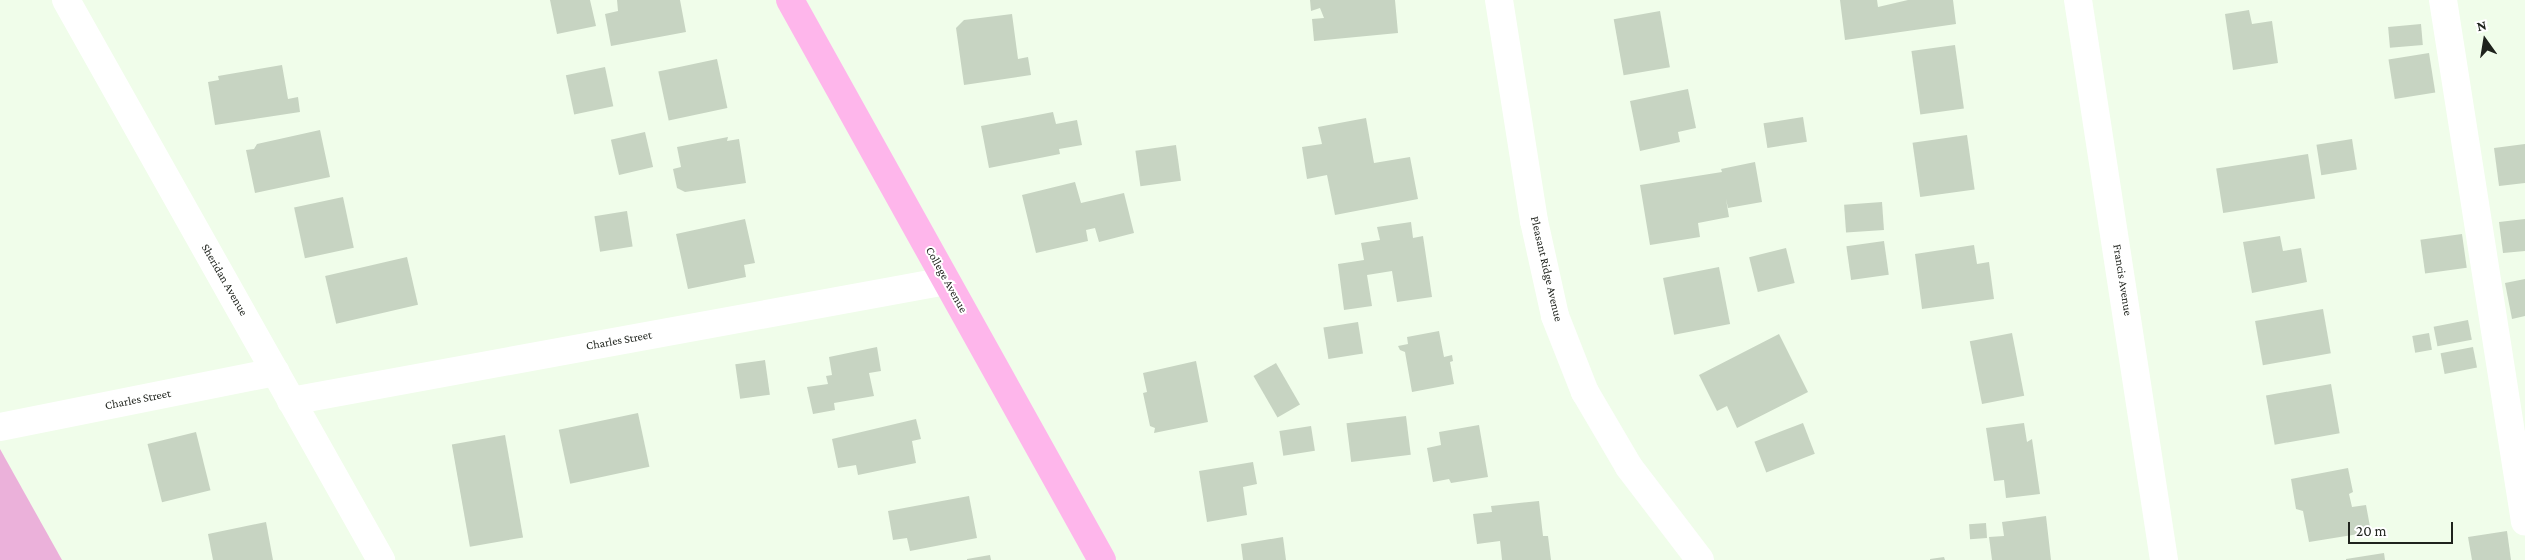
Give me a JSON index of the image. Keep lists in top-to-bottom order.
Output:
{
  "streets": {
    "main road": ["College Avenue"],
    "street": [
      "Pleasant Ridge Avenue",
      "Sheridan Avenue",
      "Francis Avenue",
      "Charles Street"
    ]
  },
  "crossings": [
    ["Sheridan Avenue", "Charles Street"],
    ["College Avenue", "Charles Street"]
  ],
  "scale_bar": "20 m",
  "north": "top"
}
